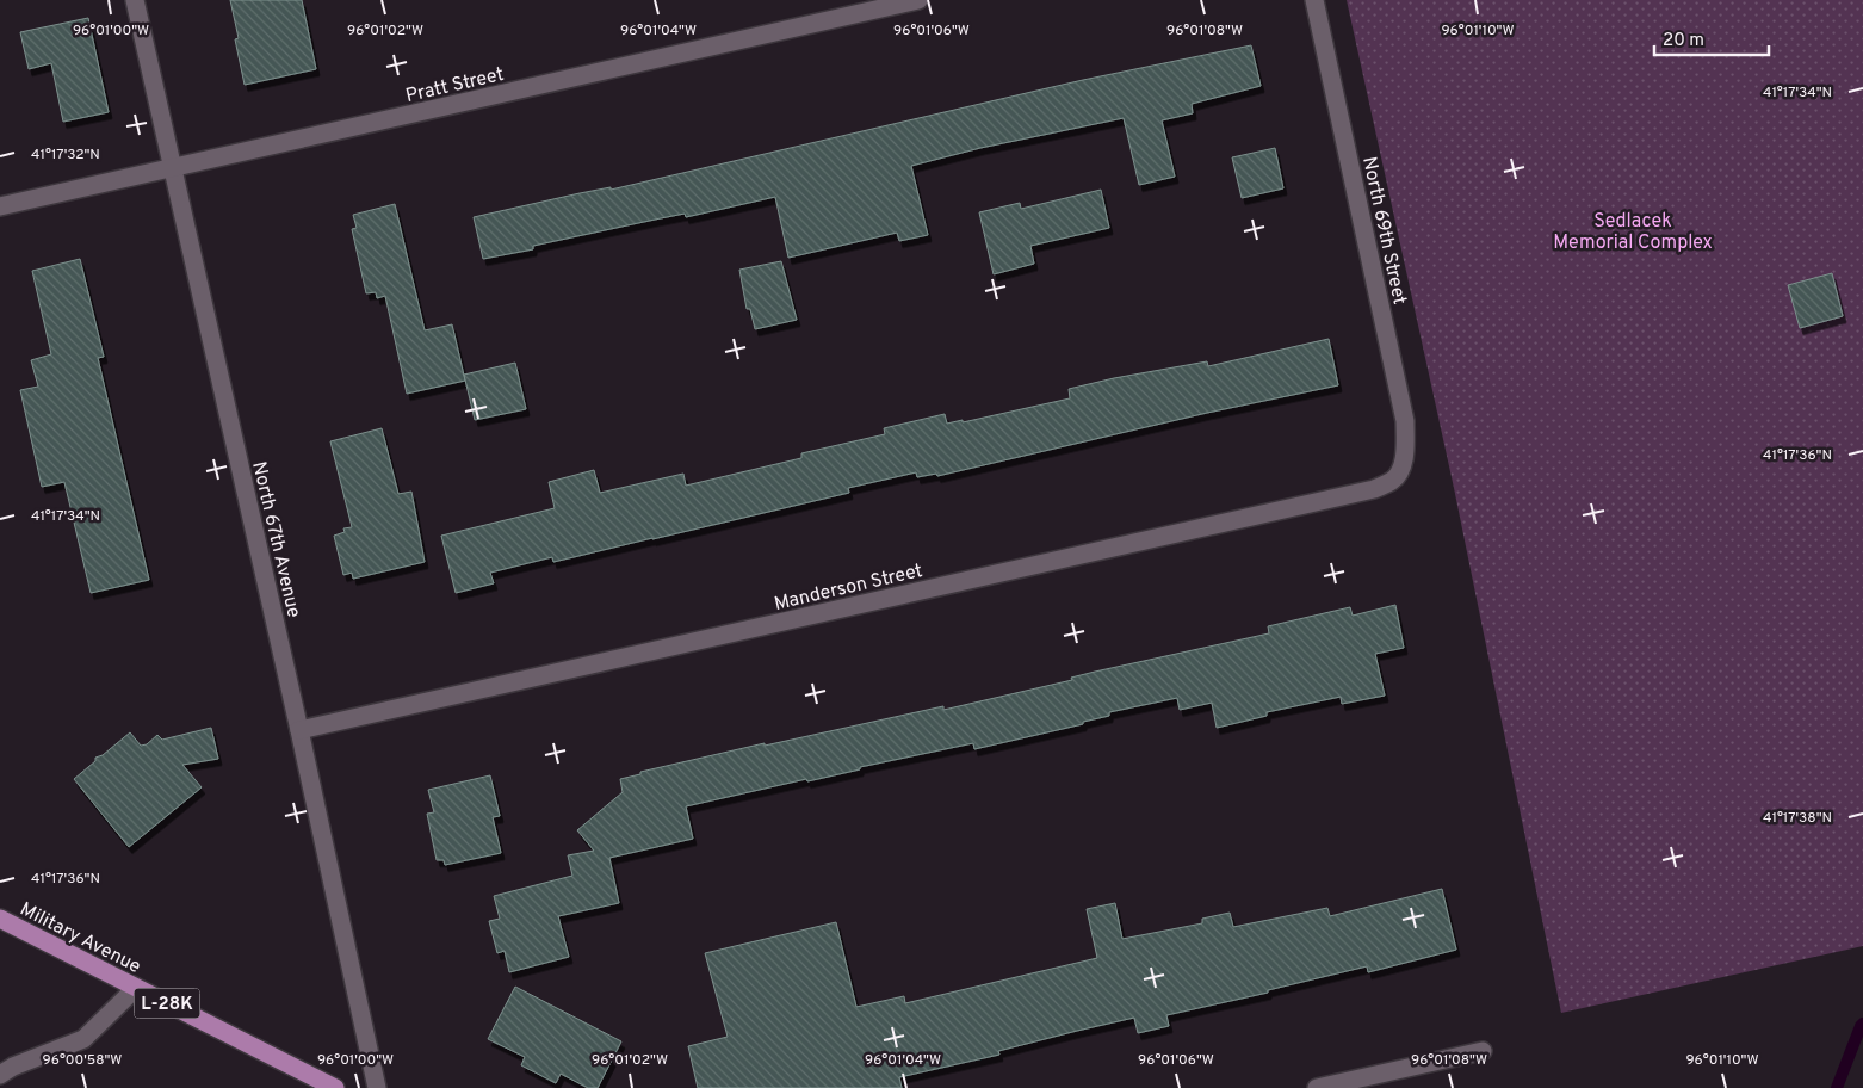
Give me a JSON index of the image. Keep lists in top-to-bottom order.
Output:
{
  "streets": {
    "main road": ["Military Avenue", "L-28K"],
    "street": [
      "Pratt Street",
      "North 69th Street",
      "North 67th Avenue",
      "Manderson Street"
    ]
  },
  "crossings": [
    ["Pratt Street", "North 67th Avenue"],
    ["North 69th Street", "Manderson Street"],
    ["North 67th Avenue", "Manderson Street"]
  ],
  "parks": ["Sedlacek Memorial Complex"],
  "scale_bar": "20 m",
  "coordinates": [
    "96°01'00\"W",
    "96°01'02\"W",
    "96°01'04\"W",
    "96°01'06\"W",
    "96°01'08\"W",
    "96°01'10\"W",
    "41°17'34\"N",
    "41°17'32\"N",
    "41°17'36\"N",
    "41°17'38\"N",
    "96°00'58\"W"
  ]
}
